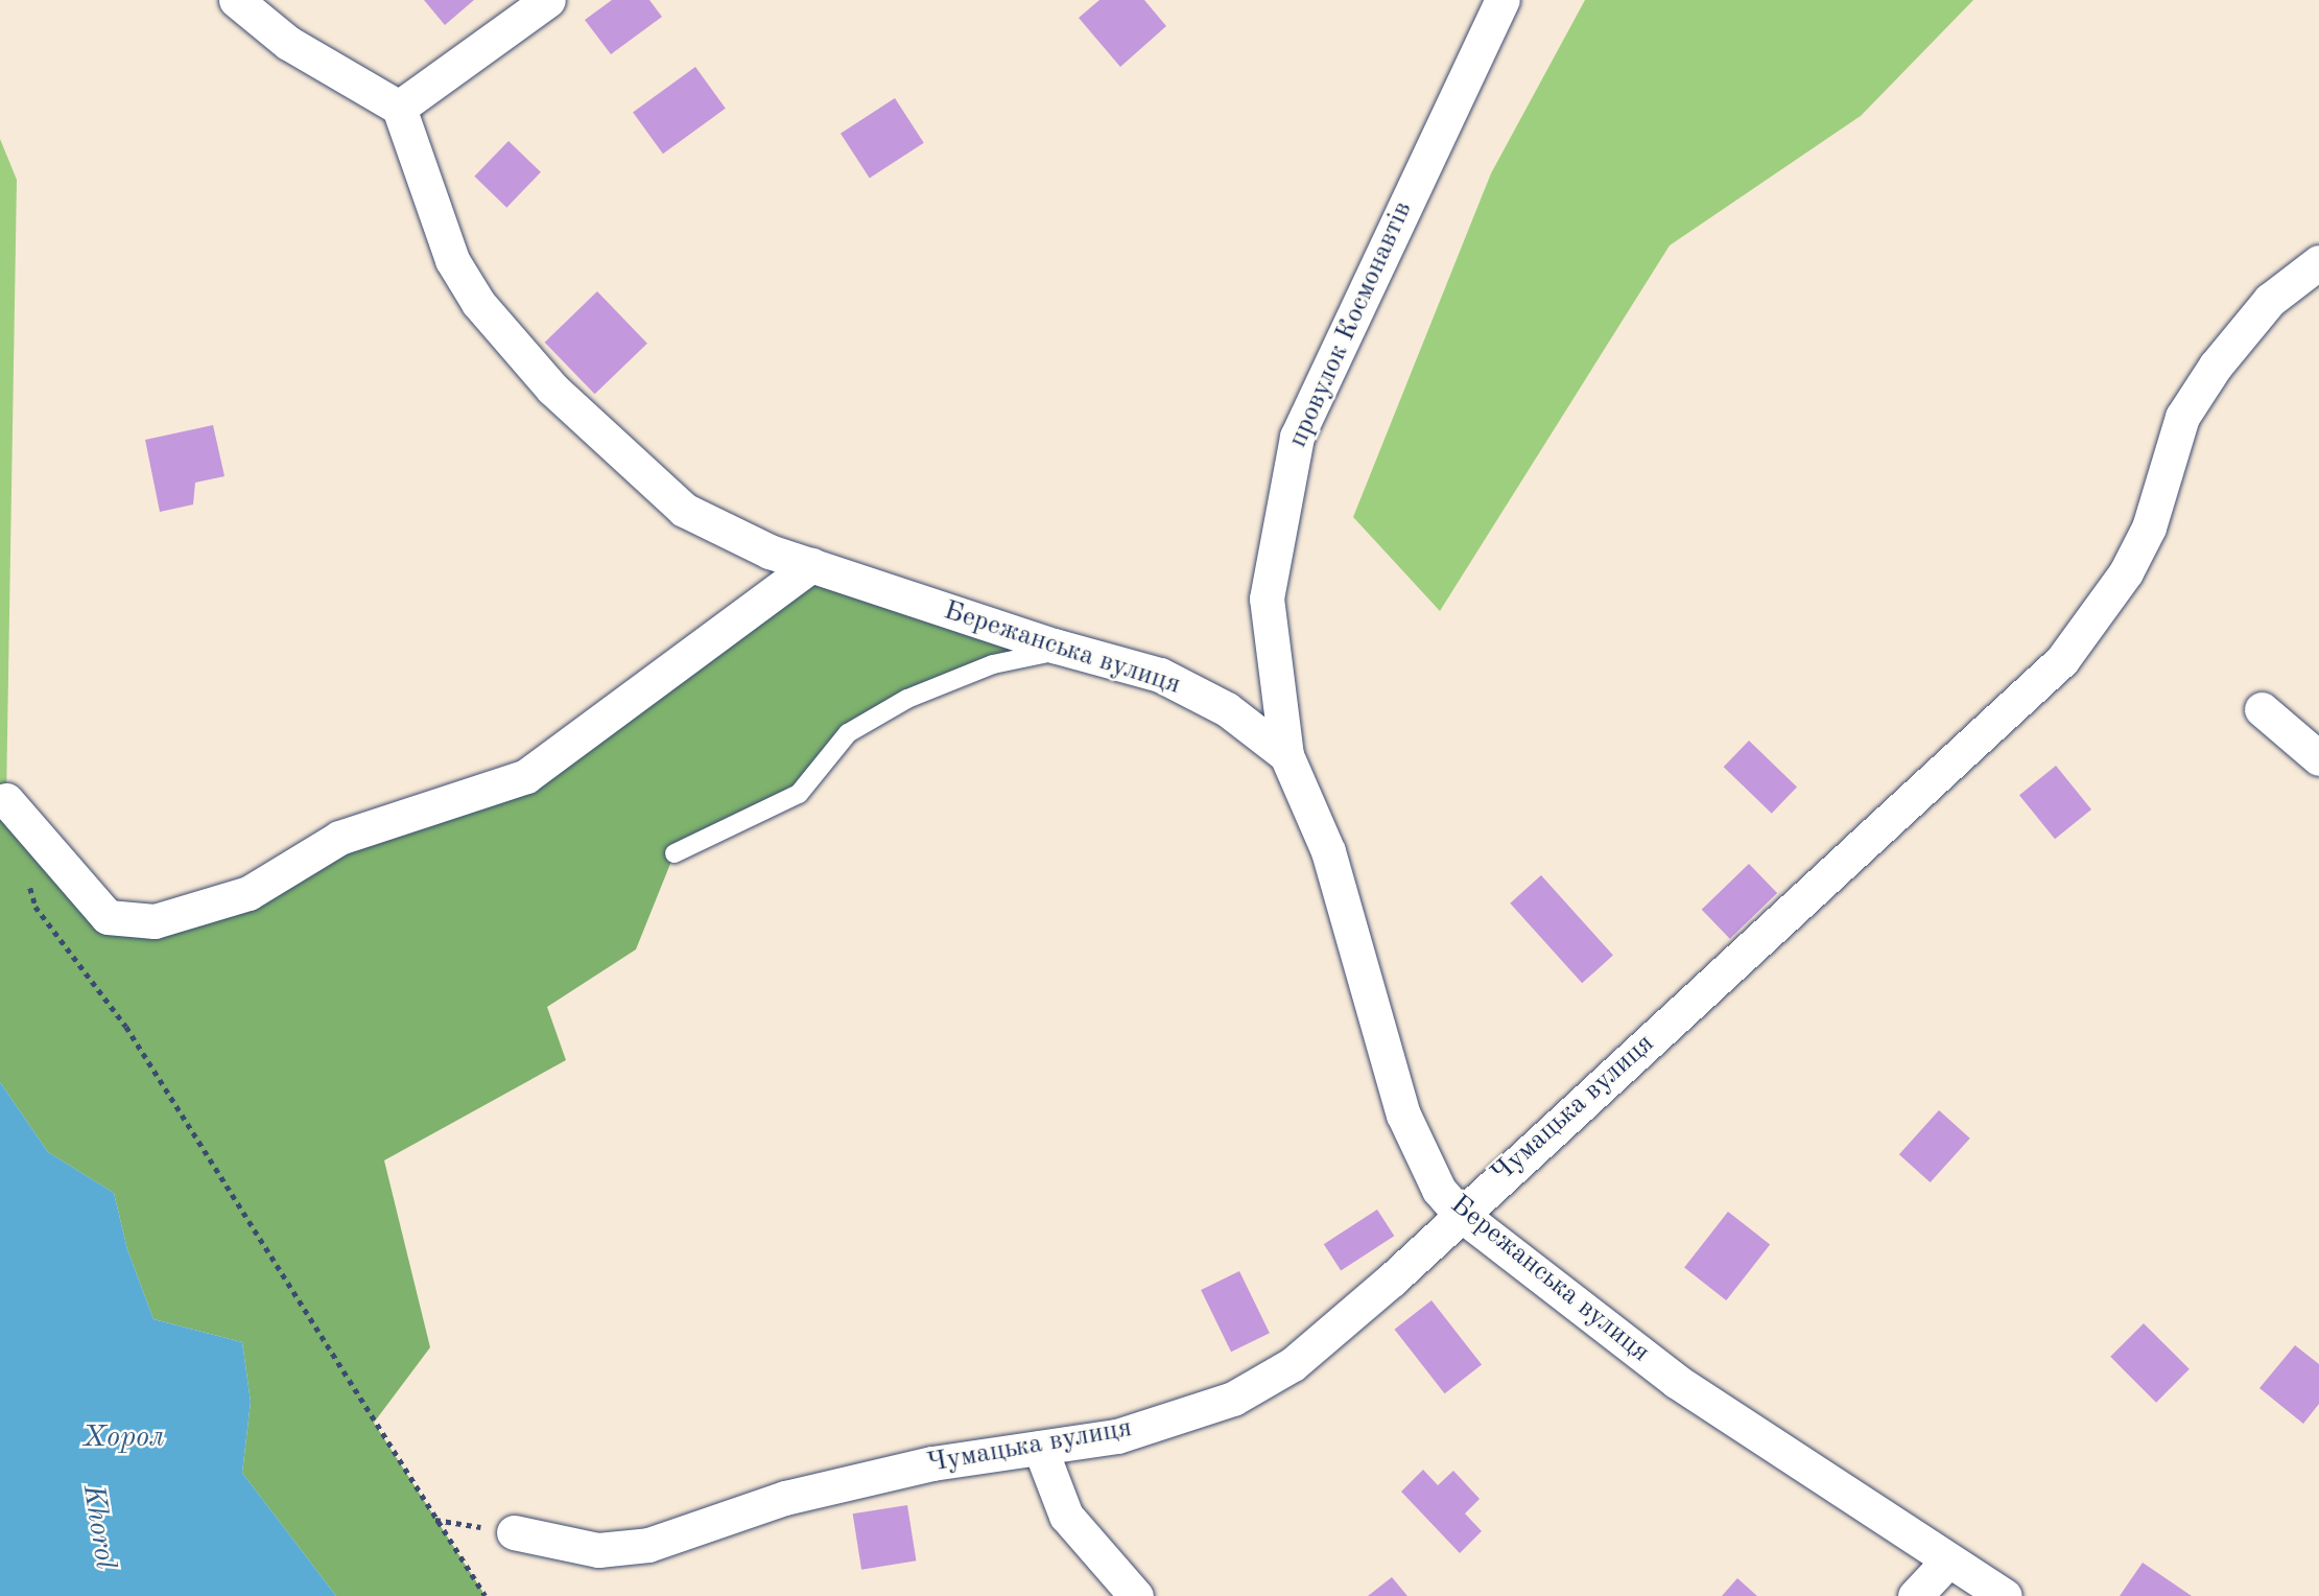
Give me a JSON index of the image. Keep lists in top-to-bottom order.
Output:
{
  "streets": {
    "street": ["провулок Космонавтів", "Бережанська вулиця", "Чумацька вулиця"]
  },
  "crossings": [
    ["провулок Космонавтів", "Бережанська вулиця"],
    ["Бережанська вулиця", "Чумацька вулиця"]
  ],
  "water": ["Хорол", "Khorol"]
}
